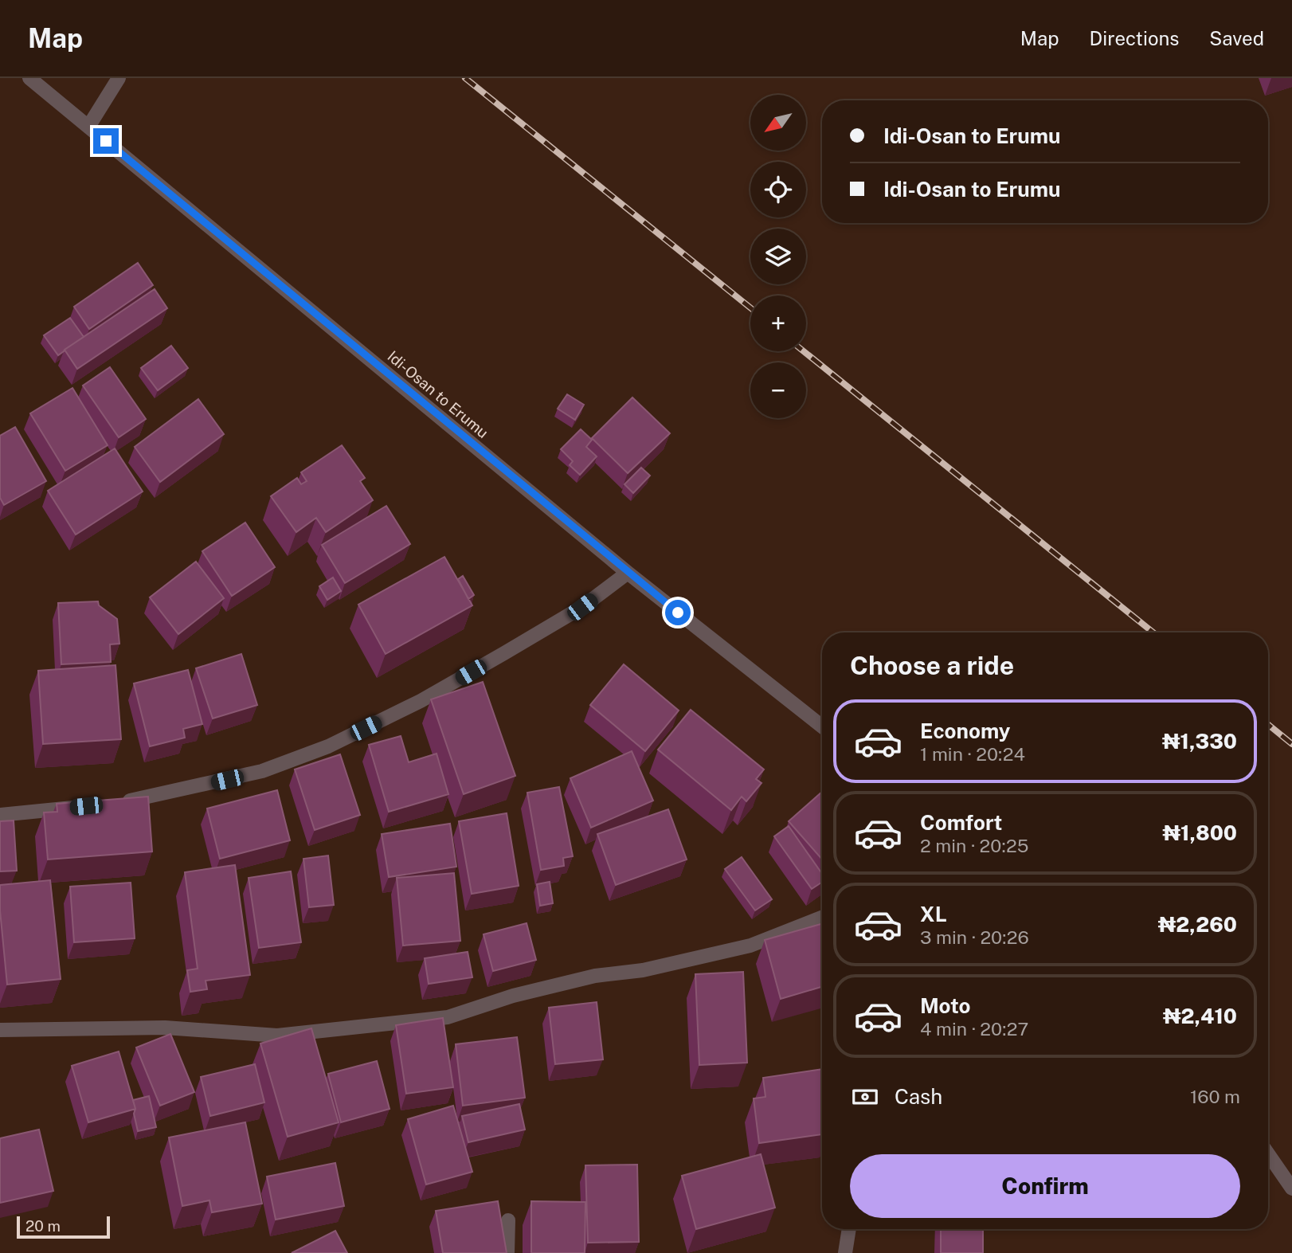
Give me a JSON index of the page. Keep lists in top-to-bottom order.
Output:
{
  "streets": {
    "street": ["Idi-Osan to Erumu"]
  },
  "scale_bar": "20 m",
  "north": "bottom left",
  "page": {
    "header": "Map",
    "nav": ["Map", "Directions", "Saved"],
    "map_buttons": ["+", "−"],
    "banner": ["Idi-Osan to Erumu", "Idi-Osan to Erumu"],
    "heading": "Choose a ride",
    "list": [
      {
        "name": "Economy",
        "note": "1 min · 20:24",
        "value": "₦1,330"
      },
      {
        "name": "Comfort",
        "note": "2 min · 20:25",
        "value": "₦1,800"
      },
      {
        "name": "XL",
        "note": "3 min · 20:26",
        "value": "₦2,260"
      },
      {
        "name": "Moto",
        "note": "4 min · 20:27",
        "value": "₦2,410"
      }
    ],
    "pay": ["Cash", "160 m"],
    "buttons": "Confirm",
    "scale": "20 m"
  }
}
